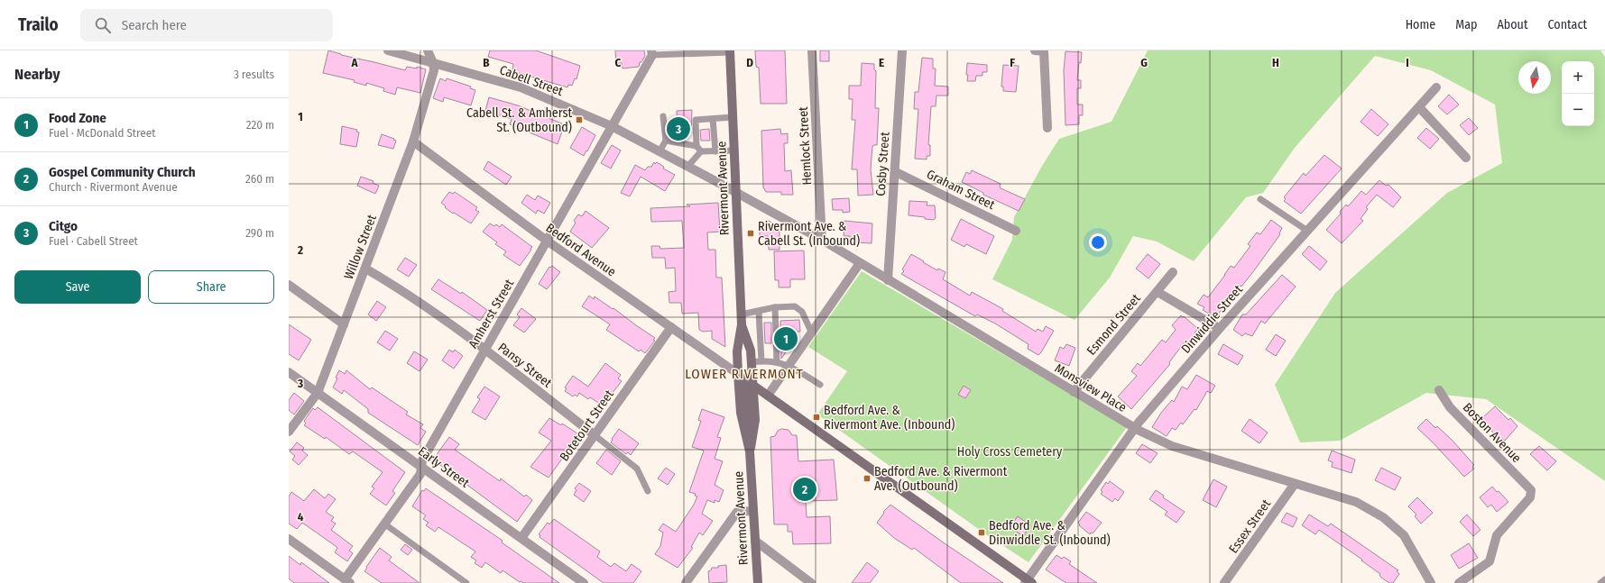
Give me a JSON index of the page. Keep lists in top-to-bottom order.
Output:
{
  "streets": {
    "main road": ["Rivermont Avenue"],
    "street": [
      "Cabell Street",
      "Hemlock Street",
      "Cosby Street",
      "Graham Street",
      "Willow Street",
      "Bedford Avenue",
      "Amherst Street",
      "Dinwiddie Street",
      "Esmond Street",
      "Pansy Street",
      "Monsview Place",
      "Botetourt Street",
      "Boston Avenue",
      "Early Street",
      "Essex Street"
    ]
  },
  "crossings": [
    ["Cabell Street", "Rivermont Avenue"],
    ["Cabell Street", "Willow Street"],
    ["Cabell Street", "Amherst Street"],
    ["Cabell Street", "Monsview Place"],
    ["Hemlock Street", "Monsview Place"],
    ["Cosby Street", "Graham Street"],
    ["Cosby Street", "Monsview Place"],
    ["Rivermont Avenue", "Bedford Avenue"],
    ["Rivermont Avenue", "Monsview Place"],
    ["Willow Street", "Bedford Avenue"],
    ["Willow Street", "Pansy Street"],
    ["Willow Street", "Early Street"],
    ["Bedford Avenue", "Amherst Street"],
    ["Bedford Avenue", "Botetourt Street"],
    ["Amherst Street", "Pansy Street"],
    ["Amherst Street", "Early Street"],
    ["Dinwiddie Street", "Monsview Place"],
    ["Esmond Street", "Monsview Place"],
    ["Pansy Street", "Botetourt Street"],
    ["Monsview Place", "Essex Street"],
    ["Botetourt Street", "Early Street"]
  ],
  "districts": ["LOWER RIVERMONT"],
  "parks": ["Holy Cross Cemetery"],
  "places": {
    "transit": [
      "Cabell St. & Amherst St. (Outbound)",
      "Rivermont Ave. & Cabell St. (Inbound)",
      "Bedford Ave. & Rivermont Ave. (Inbound)",
      "Bedford Ave. & Rivermont Ave. (Outbound)",
      "Bedford Ave. & Dinwiddle St. (Inbound)"
    ]
  },
  "north": "bottom",
  "page": {
    "header": "Trailo",
    "search": "Search here",
    "nav": [
      "Home",
      "Map",
      "About",
      "Contact"
    ],
    "heading": ["Nearby", "3 results"],
    "map_buttons": ["+", "−"],
    "list": [
      {
        "mark": "1",
        "name": "Food Zone",
        "note": "Fuel · McDonald Street",
        "value": "220 m"
      },
      {
        "mark": "2",
        "name": "Gospel Community Church",
        "note": "Church · Rivermont Avenue",
        "value": "260 m"
      },
      {
        "mark": "3",
        "name": "Citgo",
        "note": "Fuel · Cabell Street",
        "value": "290 m"
      }
    ],
    "pins": ["3", "1", "2"],
    "buttons": ["Save", "Share"]
  },
  "grid": {
    "columns": [
      "A",
      "B",
      "C",
      "D",
      "E",
      "F",
      "G",
      "H",
      "I"
    ],
    "rows": [
      "1",
      "2",
      "3",
      "4"
    ]
  }
}
